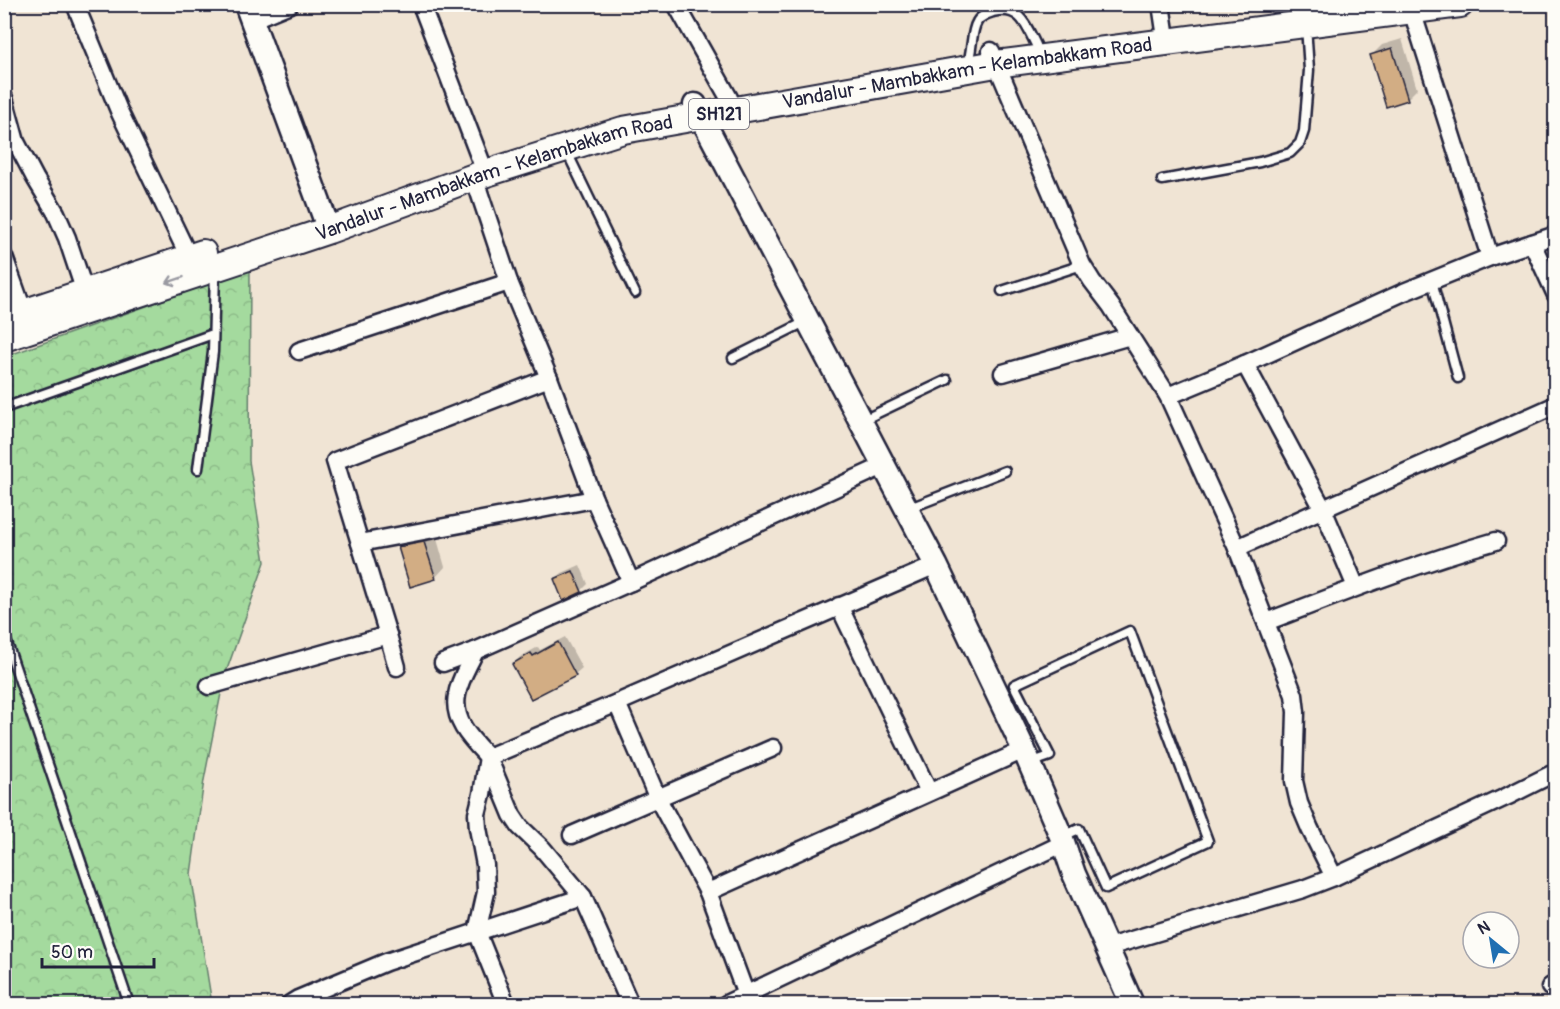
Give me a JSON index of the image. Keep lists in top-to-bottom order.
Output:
{
  "streets": {
    "main road": ["Vandalur - Mambakkam - Kelambakkam Road", "SH121"]
  },
  "scale_bar": "50 m",
  "north": "top left"
}
